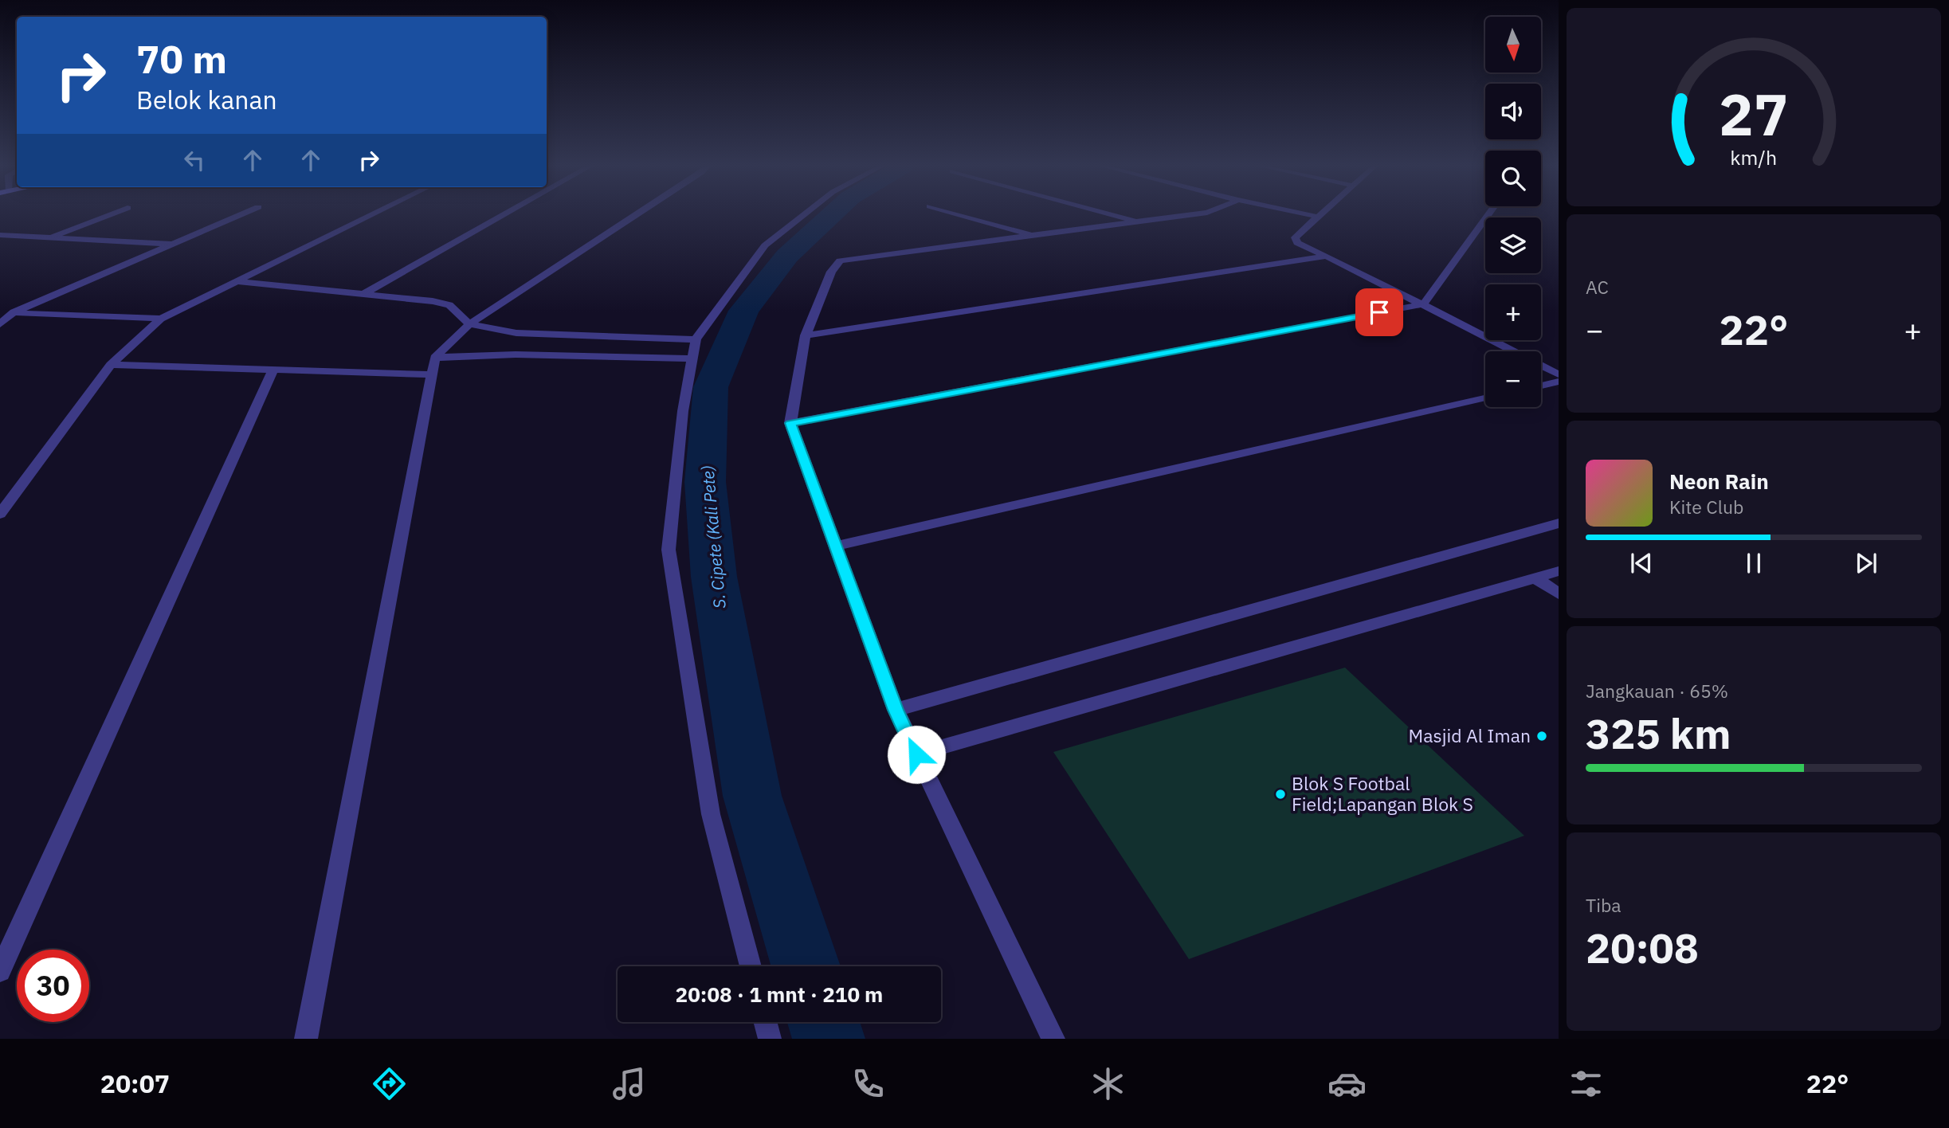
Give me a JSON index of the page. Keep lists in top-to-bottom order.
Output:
{
  "water": ["S. Cipete (Kali Pete)"],
  "places": ["Masjid Al Iman", "Blok S Footbal Field;Lapangan Blok S"],
  "north": "bottom",
  "page": {
    "map_buttons": ["+", "−"],
    "turn": ["70 m", "Belok kanan"],
    "tile": [
      "AC",
      ["Jangkauan · 65%", "325 km"],
      ["Tiba", "20:08"]
    ],
    "heat": ["−", "22°", "+"],
    "song": ["Neon Rain", "Kite Club"],
    "limit": "30",
    "trip": "20:08 · 1 mnt · 210 m",
    "tabs": ["20:07", "22°"],
    "gauge": ["27", "km/h"]
  }
}
